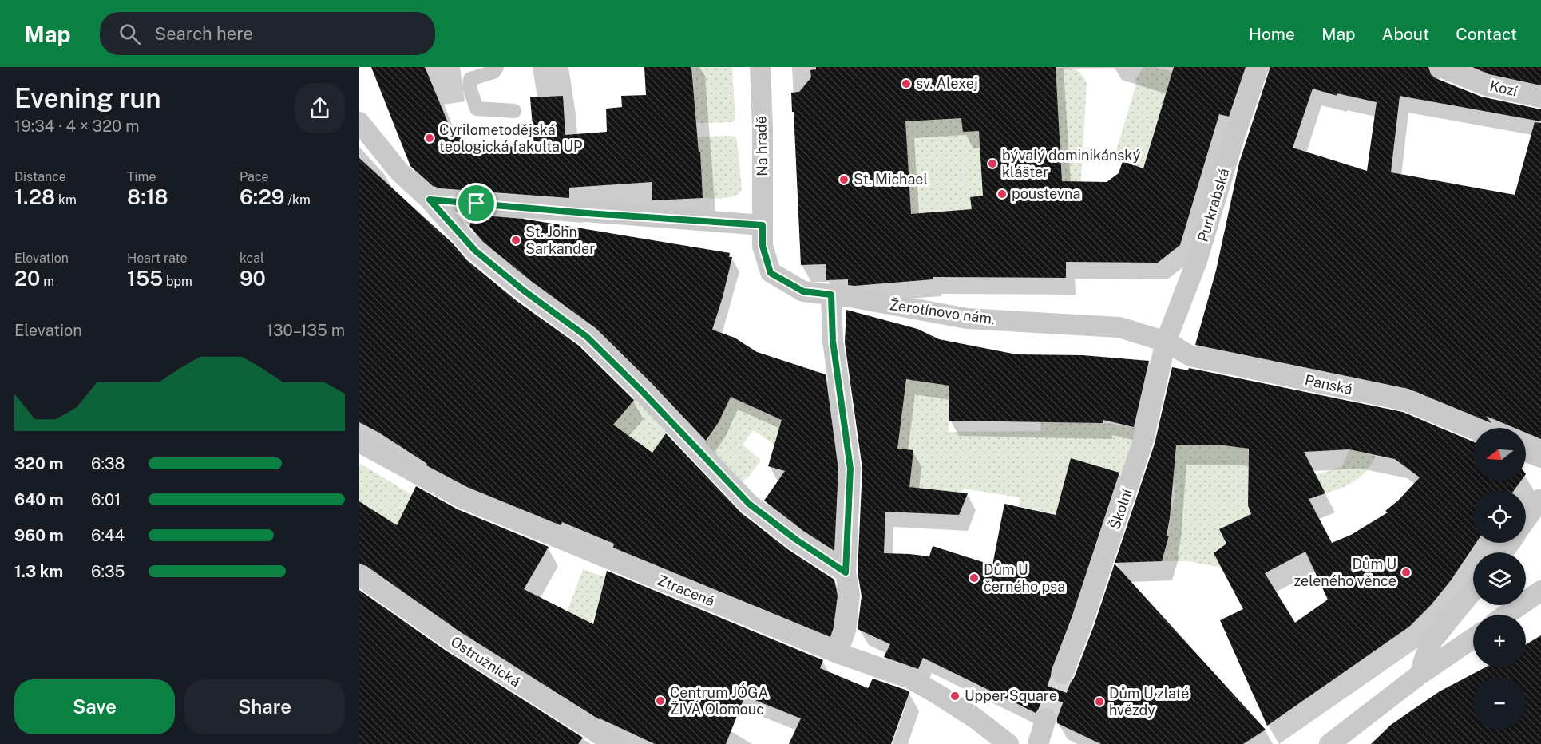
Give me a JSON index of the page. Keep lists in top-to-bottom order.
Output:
{
  "streets": {
    "street": [
      "Kozí",
      "Na hradě",
      "Purkrabská",
      "Žerotínovo nám.",
      "Panská",
      "Školní",
      "Ztracená",
      "Ostružnická"
    ]
  },
  "crossings": [
    ["Na hradě", "Žerotínovo nám."],
    ["Purkrabská", "Žerotínovo nám."],
    ["Purkrabská", "Panská"],
    ["Purkrabská", "Školní"],
    ["Žerotínovo nám.", "Panská"],
    ["Žerotínovo nám.", "Školní"],
    ["Panská", "Školní"]
  ],
  "places": [
    "sv. Alexej",
    "Cyrilometodějská teologická fakulta UP",
    "bývalý dominikánský klášter",
    "St. Michael",
    "poustevna",
    "St. John Sarkander",
    "Dům U zeleného věnce",
    "Dům U černého psa",
    "Upper Square",
    "Centrum JÓGA ŽIVÁ Olomouc",
    "Dům U zlaté hvězdy"
  ],
  "north": "left",
  "page": {
    "header": "Map",
    "search": "Search here",
    "nav": [
      "Home",
      "Map",
      "About",
      "Contact"
    ],
    "heading": ["Evening run", "19:34 · 4 × 320 m"],
    "stats": [
      ["Distance", "1.28 km"],
      ["Time", "8:18"],
      ["Pace", "6:29 /km"],
      ["Elevation", "20 m"],
      ["Heart rate", "155 bpm"],
      ["kcal", "90"]
    ],
    "chart": ["Elevation", "130–135 m"],
    "map_buttons": ["+", "−"],
    "list": [
      {
        "name": "320 m",
        "note": "6:38"
      },
      {
        "name": "640 m",
        "note": "6:01"
      },
      {
        "name": "960 m",
        "note": "6:44"
      },
      {
        "name": "1.3 km",
        "note": "6:35"
      }
    ],
    "buttons": ["Save", "Share"]
  }
}
